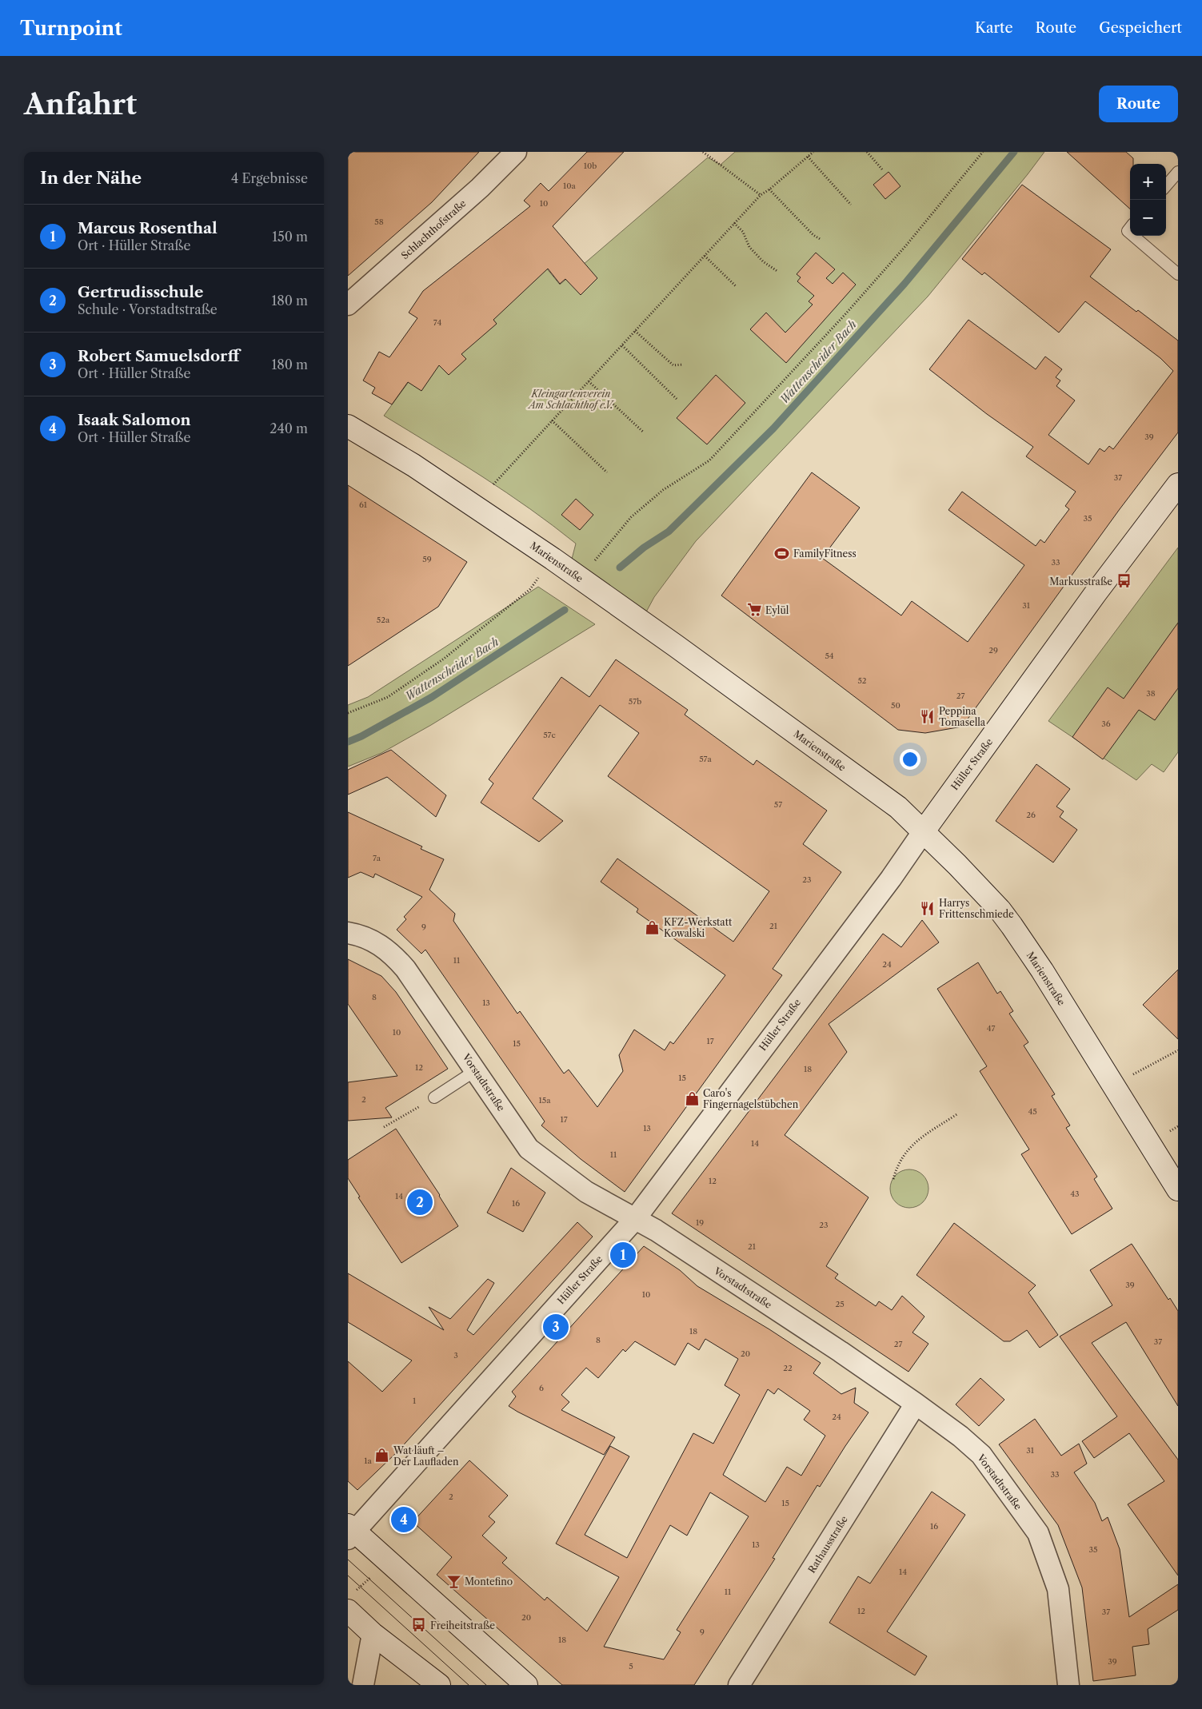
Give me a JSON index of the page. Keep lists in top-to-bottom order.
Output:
{
  "streets": {
    "main road": ["Marienstraße", "Hüller Straße"],
    "street": ["Schlachthofstraße", "Vorstadtstraße", "Rathausstraße"]
  },
  "crossings": [
    ["Marienstraße", "Hüller Straße"],
    ["Hüller Straße", "Vorstadtstraße"],
    ["Vorstadtstraße", "Rathausstraße"]
  ],
  "water": ["Wattenscheider Bach"],
  "parks": ["Kleingartenverein Am Schlachthof e.V."],
  "places": {
    "sports": ["FamilyFitness"],
    "bus stop": ["Markusstraße", "Freiheitstraße"],
    "supermarket": ["Eylül"],
    "restaurant": ["Peppina Tomasella", "Harrys Frittenschmiede"],
    "shop": ["KFZ-Werkstatt Kowalski", "Caro's Fingernagelstübchen", "Wat läuft – Der Laufladen"],
    "bar": ["Montefino"]
  },
  "house_numbers": [
    "10b",
    "10a",
    "10",
    "58",
    "74",
    "39",
    "37",
    "61",
    "35",
    "59",
    "33",
    "31",
    "52a",
    "29",
    "54",
    "52",
    "38",
    "27",
    "57b",
    "50",
    "36",
    "57c",
    "57a",
    "57",
    "26",
    "7a",
    "23",
    "21",
    "9",
    "11",
    "24",
    "8",
    "13",
    "47",
    "10",
    "17",
    "15",
    "12",
    "18",
    "15",
    "2",
    "15a",
    "45",
    "17",
    "13",
    "14",
    "11",
    "12",
    "43",
    "14",
    "16",
    "19",
    "23",
    "21",
    "39",
    "10",
    "25",
    "18",
    "8",
    "37",
    "27",
    "20",
    "3",
    "22",
    "6",
    "1",
    "24",
    "31",
    "1a",
    "33",
    "2",
    "15",
    "16",
    "13",
    "35",
    "14",
    "11",
    "12",
    "37",
    "20",
    "9",
    "18",
    "39",
    "5"
  ],
  "page": {
    "header": "Turnpoint",
    "nav": ["Karte", "Route", "Gespeichert"],
    "buttons": "Route",
    "title": "Anfahrt",
    "heading": ["In der Nähe", "4 Ergebnisse"],
    "map_buttons": ["+", "−"],
    "list": [
      {
        "mark": "1",
        "name": "Marcus Rosenthal",
        "note": "Ort · Hüller Straße",
        "value": "150 m"
      },
      {
        "mark": "2",
        "name": "Gertrudisschule",
        "note": "Schule · Vorstadtstraße",
        "value": "180 m"
      },
      {
        "mark": "3",
        "name": "Robert Samuelsdorff",
        "note": "Ort · Hüller Straße",
        "value": "180 m"
      },
      {
        "mark": "4",
        "name": "Isaak Salomon",
        "note": "Ort · Hüller Straße",
        "value": "240 m"
      }
    ],
    "pins": [
      "2",
      "1",
      "3",
      "4"
    ]
  }
}
